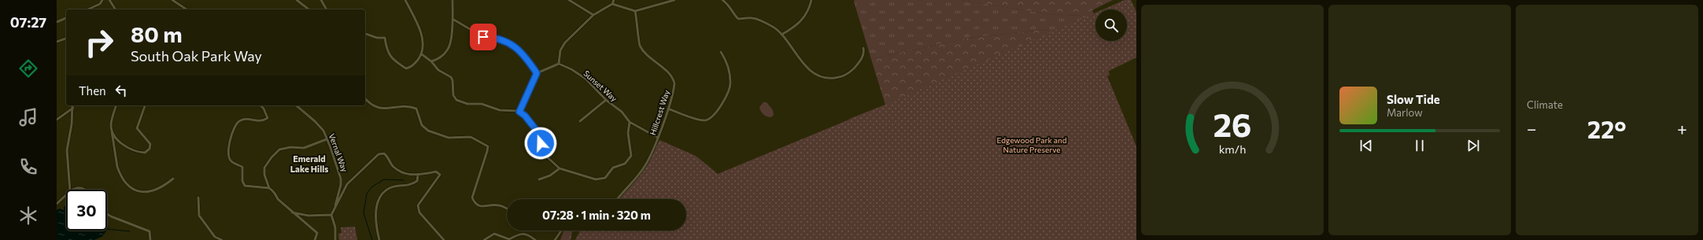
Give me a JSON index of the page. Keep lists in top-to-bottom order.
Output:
{
  "streets": {
    "street": ["Sunset Way", "Hillcrest Way", "Vernal Way"]
  },
  "crossings": [
    ["Sunset Way", "Hillcrest Way"]
  ],
  "districts": ["Emerald Lake Hills"],
  "parks": ["Edgewood Park and Nature Preserve"],
  "page": {
    "tabs": "07:27",
    "tile": "Climate",
    "turn": ["80 m", "South Oak Park Way"],
    "then": "Then",
    "song": ["Slow Tide", "Marlow"],
    "heat": ["−", "22°", "+"],
    "limit": "30",
    "trip": "07:28 · 1 min · 320 m",
    "gauge": ["26", "km/h"]
  }
}
